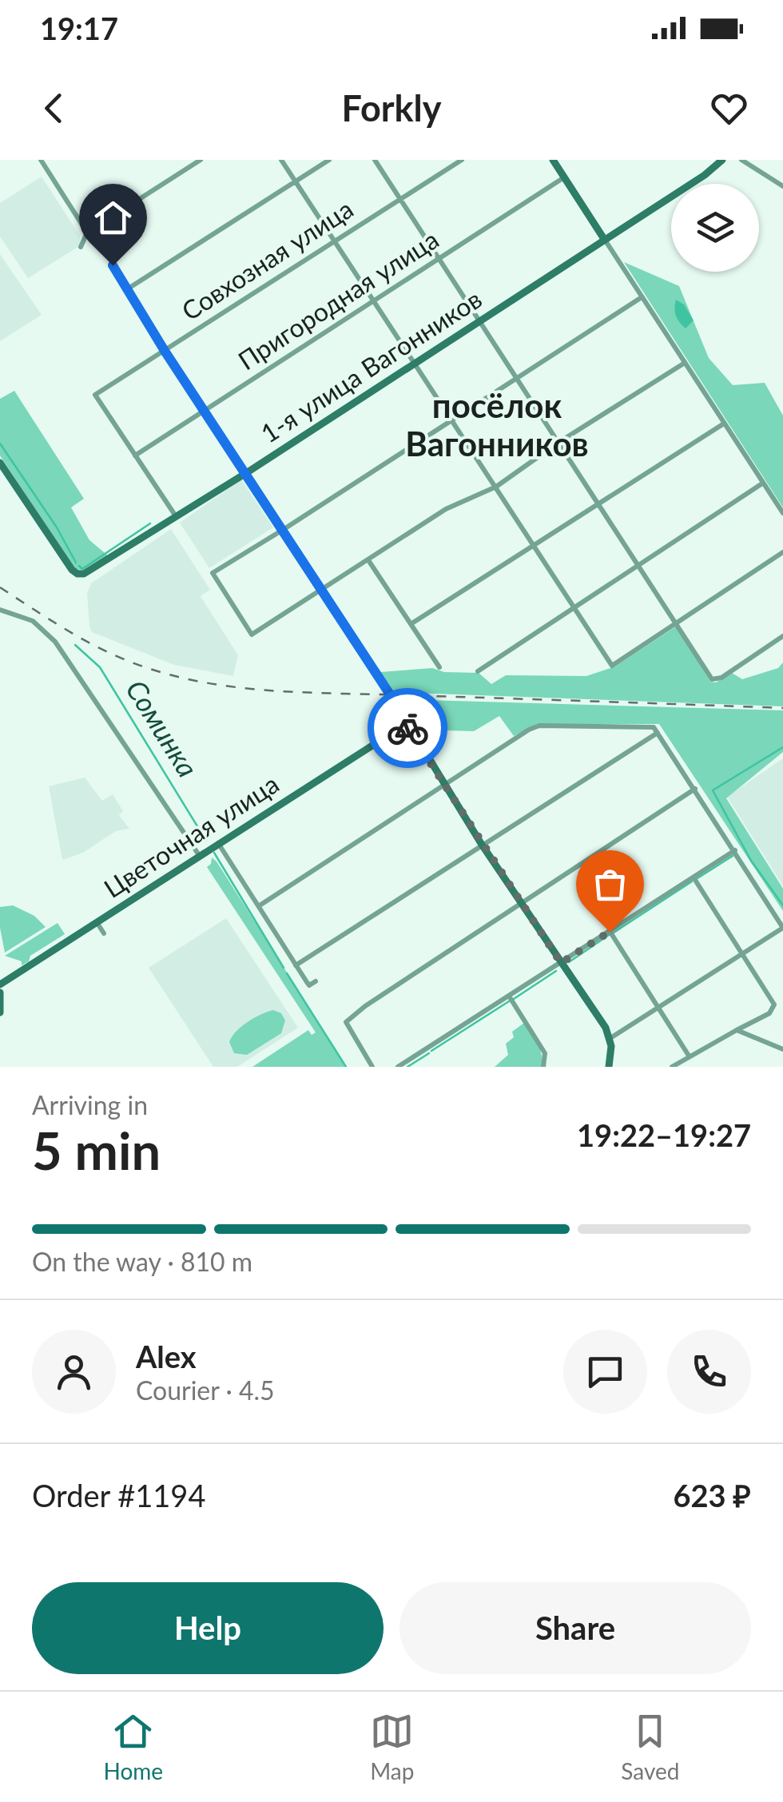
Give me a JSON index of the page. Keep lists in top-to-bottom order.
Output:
{
  "streets": {
    "street": [
      "Совхозная улица",
      "Пригородная улица",
      "1-я улица Вагонников",
      "Цветочная улица"
    ]
  },
  "crossings": [
    ["Совхозная улица", "Пригородная улица"]
  ],
  "districts": ["посёлок Вагонников"],
  "water": ["Соминка"],
  "page": {
    "status": "19:17",
    "header": "Forkly",
    "heading": ["5 min", "Arriving in", "19:22–19:27"],
    "panel": [
      "Alex",
      "Courier · 4.5",
      "Order #1194",
      "623 ₽"
    ],
    "bar": "On the way · 810 m",
    "buttons": ["Help", "Share"],
    "tabs": ["Home", "Map", "Saved"]
  }
}
